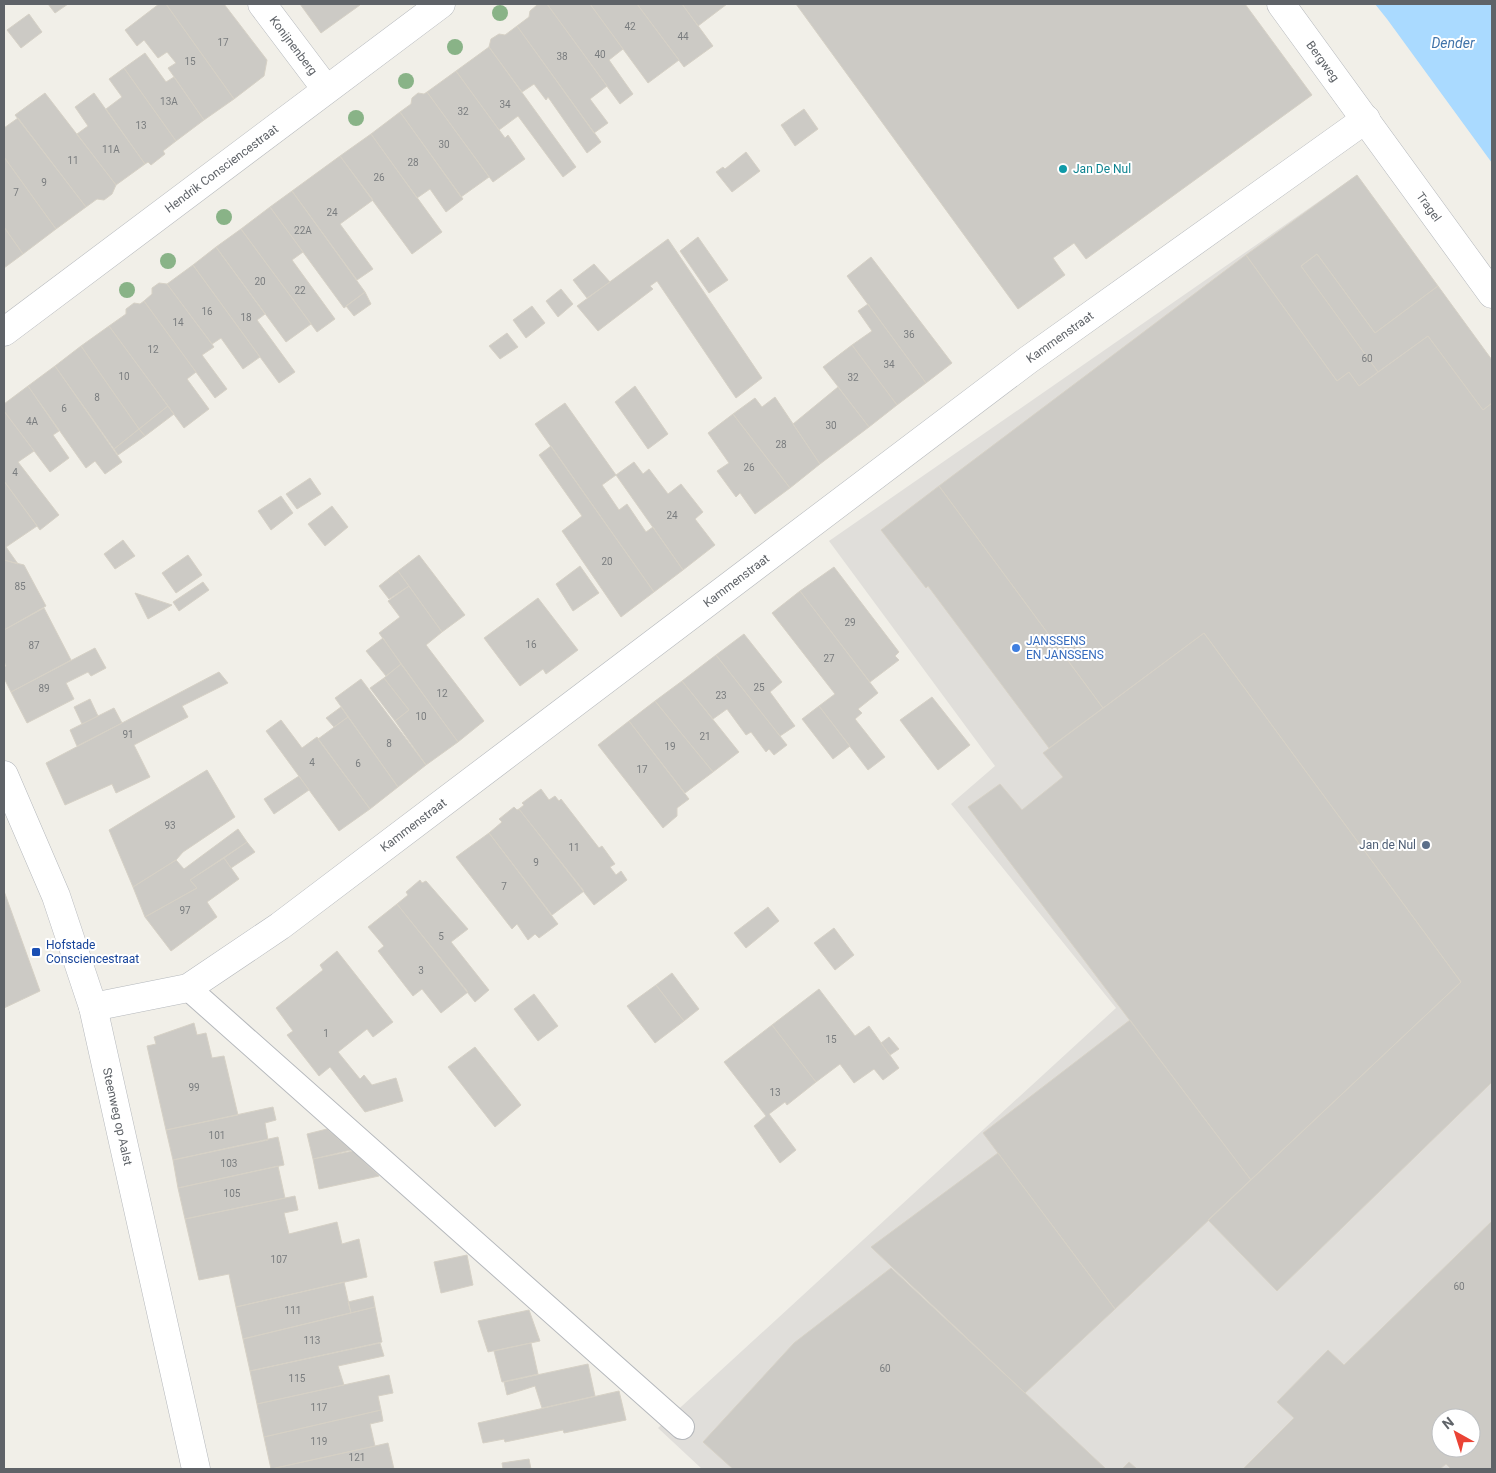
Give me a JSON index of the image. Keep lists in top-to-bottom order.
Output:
{
  "streets": {
    "street": [
      "Konijnenberg",
      "Bergweg",
      "Hendrik Consciencestraat",
      "Tragel",
      "Kammenstraat",
      "Steenweg op Aalst"
    ]
  },
  "crossings": [
    ["Konijnenberg", "Hendrik Consciencestraat"],
    ["Bergweg", "Tragel"],
    ["Bergweg", "Kammenstraat"],
    ["Tragel", "Kammenstraat"],
    ["Kammenstraat", "Steenweg op Aalst"]
  ],
  "water": ["Dender"],
  "places": {
    "other": ["Jan De Nul", "JANSSENS EN JANSSENS", "Jan de Nul"],
    "transit": ["Hofstade Consciencestraat"]
  },
  "house_numbers": [
    "42",
    "44",
    "17",
    "40",
    "38",
    "15",
    "13A",
    "34",
    "32",
    "13",
    "30",
    "11A",
    "11",
    "28",
    "26",
    "9",
    "7",
    "24",
    "22A",
    "20",
    "22",
    "16",
    "18",
    "14",
    "36",
    "12",
    "60",
    "34",
    "10",
    "32",
    "8",
    "6",
    "4A",
    "30",
    "28",
    "26",
    "4",
    "24",
    "20",
    "85",
    "29",
    "16",
    "87",
    "27",
    "25",
    "89",
    "12",
    "23",
    "10",
    "91",
    "21",
    "8",
    "19",
    "4",
    "6",
    "17",
    "93",
    "11",
    "9",
    "7",
    "97",
    "5",
    "3",
    "1",
    "15",
    "99",
    "13",
    "101",
    "103",
    "105",
    "107",
    "60",
    "111",
    "113",
    "60",
    "115",
    "117",
    "119",
    "121"
  ],
  "north": "top left"
}
